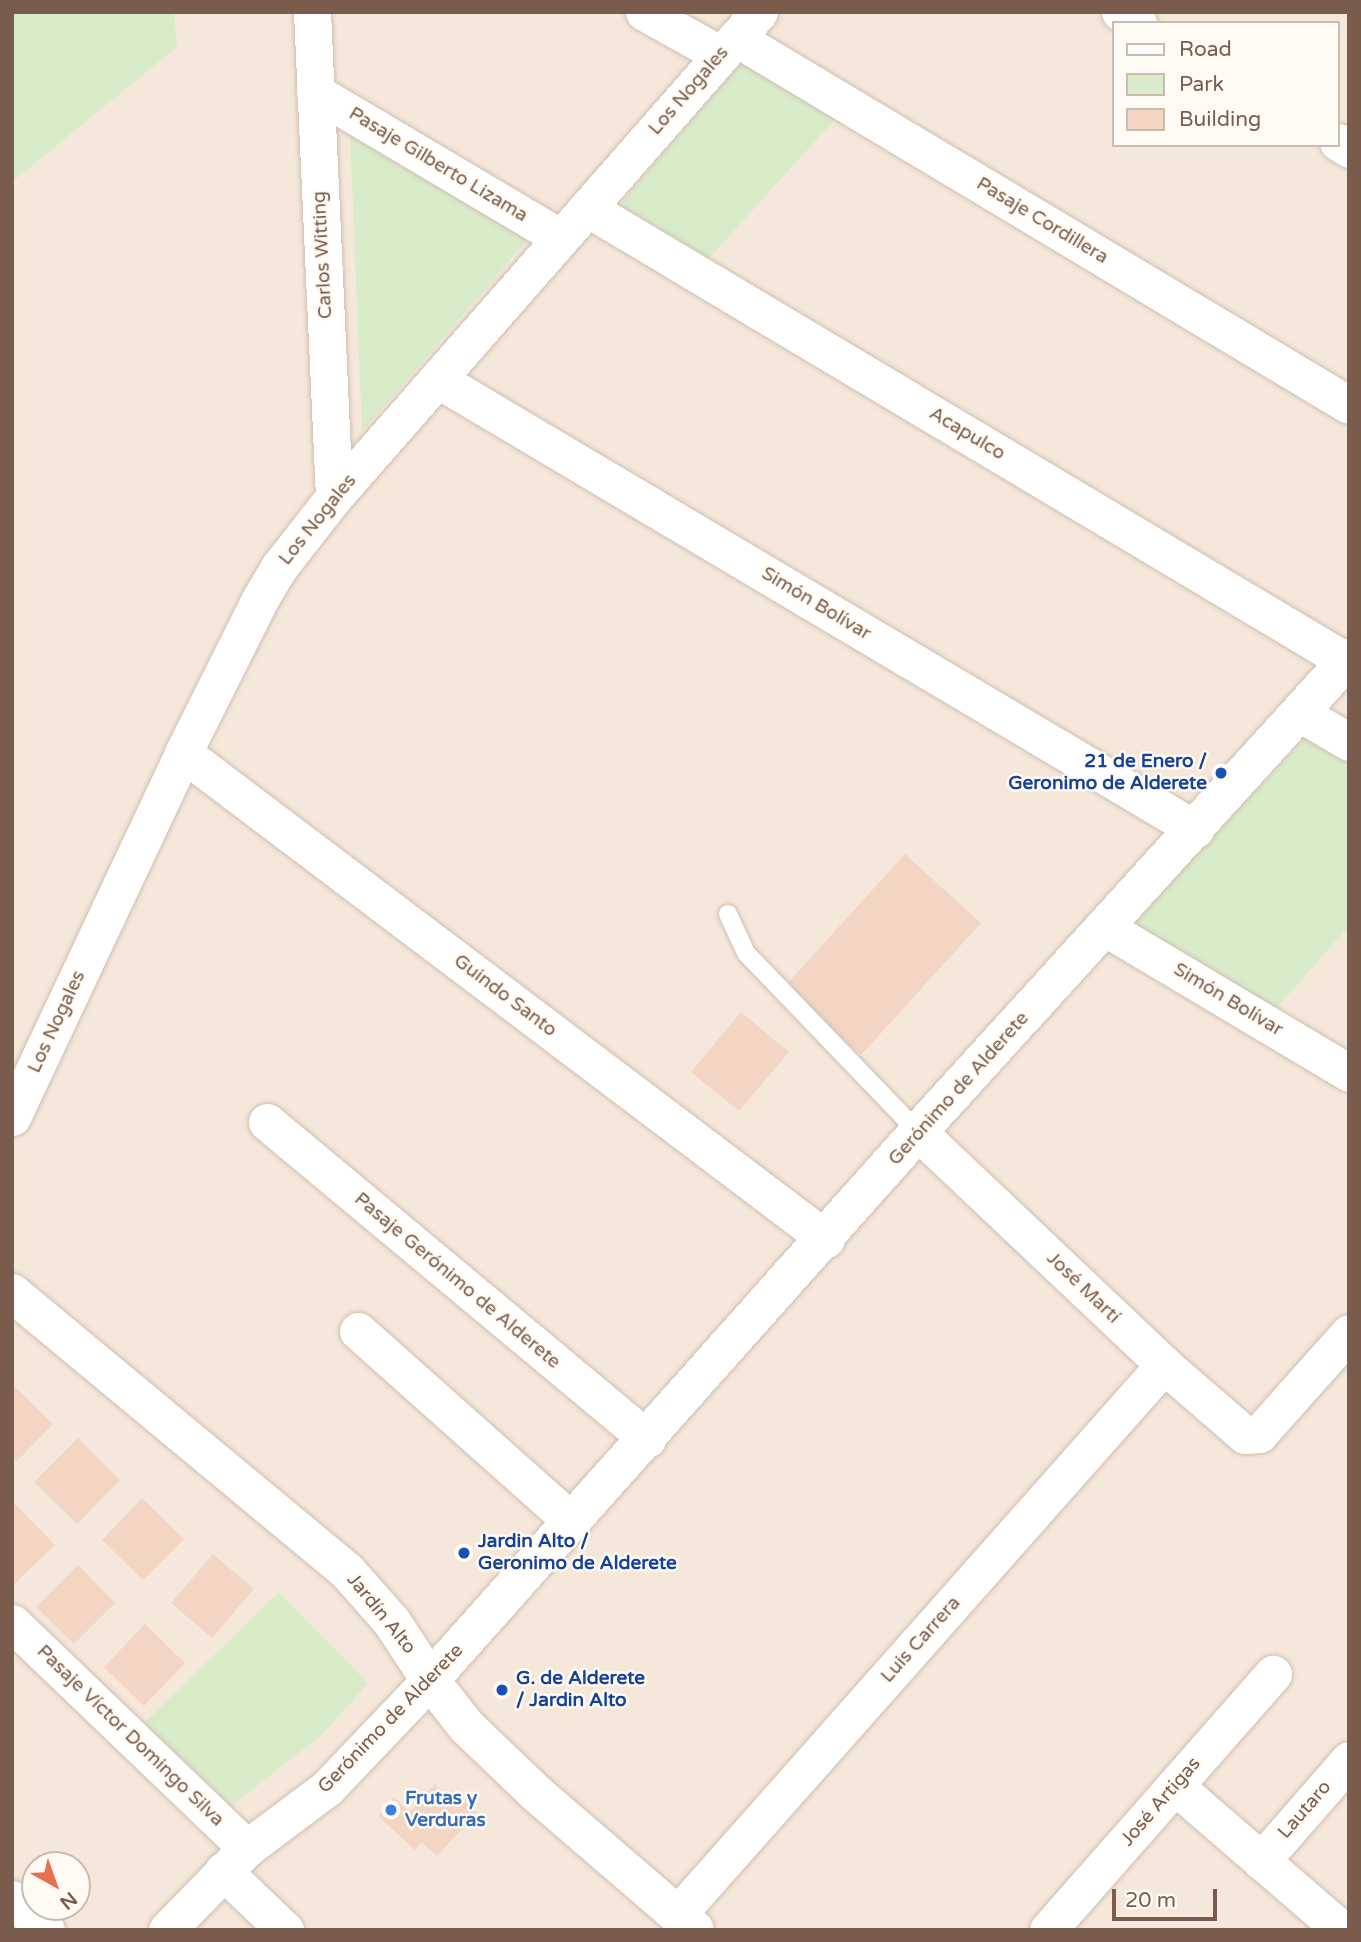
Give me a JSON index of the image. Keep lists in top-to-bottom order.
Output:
{
  "streets": {
    "street": [
      "Los Nogales",
      "Pasaje Gilberto Lizama",
      "Pasaje Cordillera",
      "Carlos Witting",
      "Acapulco",
      "Simón Bolívar",
      "Guindo Santo",
      "Gerónimo de Alderete",
      "Pasaje Gerónimo de Alderete",
      "José Martí",
      "Jardín Alto",
      "Luis Carrera",
      "Pasaje Víctor Domingo Silva",
      "José Artigas",
      "Lautaro"
    ]
  },
  "crossings": [
    ["Los Nogales", "Pasaje Gilberto Lizama"],
    ["Los Nogales", "Pasaje Cordillera"],
    ["Los Nogales", "Carlos Witting"],
    ["Los Nogales", "Acapulco"],
    ["Los Nogales", "Simón Bolívar"],
    ["Los Nogales", "Guindo Santo"],
    ["Pasaje Gilberto Lizama", "Carlos Witting"],
    ["Acapulco", "Gerónimo de Alderete"],
    ["Simón Bolívar", "Gerónimo de Alderete"],
    ["Guindo Santo", "Gerónimo de Alderete"],
    ["Gerónimo de Alderete", "Pasaje Gerónimo de Alderete"],
    ["Gerónimo de Alderete", "José Martí"],
    ["Gerónimo de Alderete", "Jardín Alto"],
    ["Gerónimo de Alderete", "Pasaje Víctor Domingo Silva"],
    ["José Martí", "Luis Carrera"],
    ["Jardín Alto", "Luis Carrera"]
  ],
  "places": [
    "21 de Enero / Geronimo de Alderete",
    "Jardin Alto / Geronimo de Alderete",
    "G. de Alderete / Jardin Alto",
    "Frutas y Verduras"
  ],
  "legend": ["Road", "Park", "Building"],
  "scale_bar": "20 m",
  "north": "bottom right"
}
